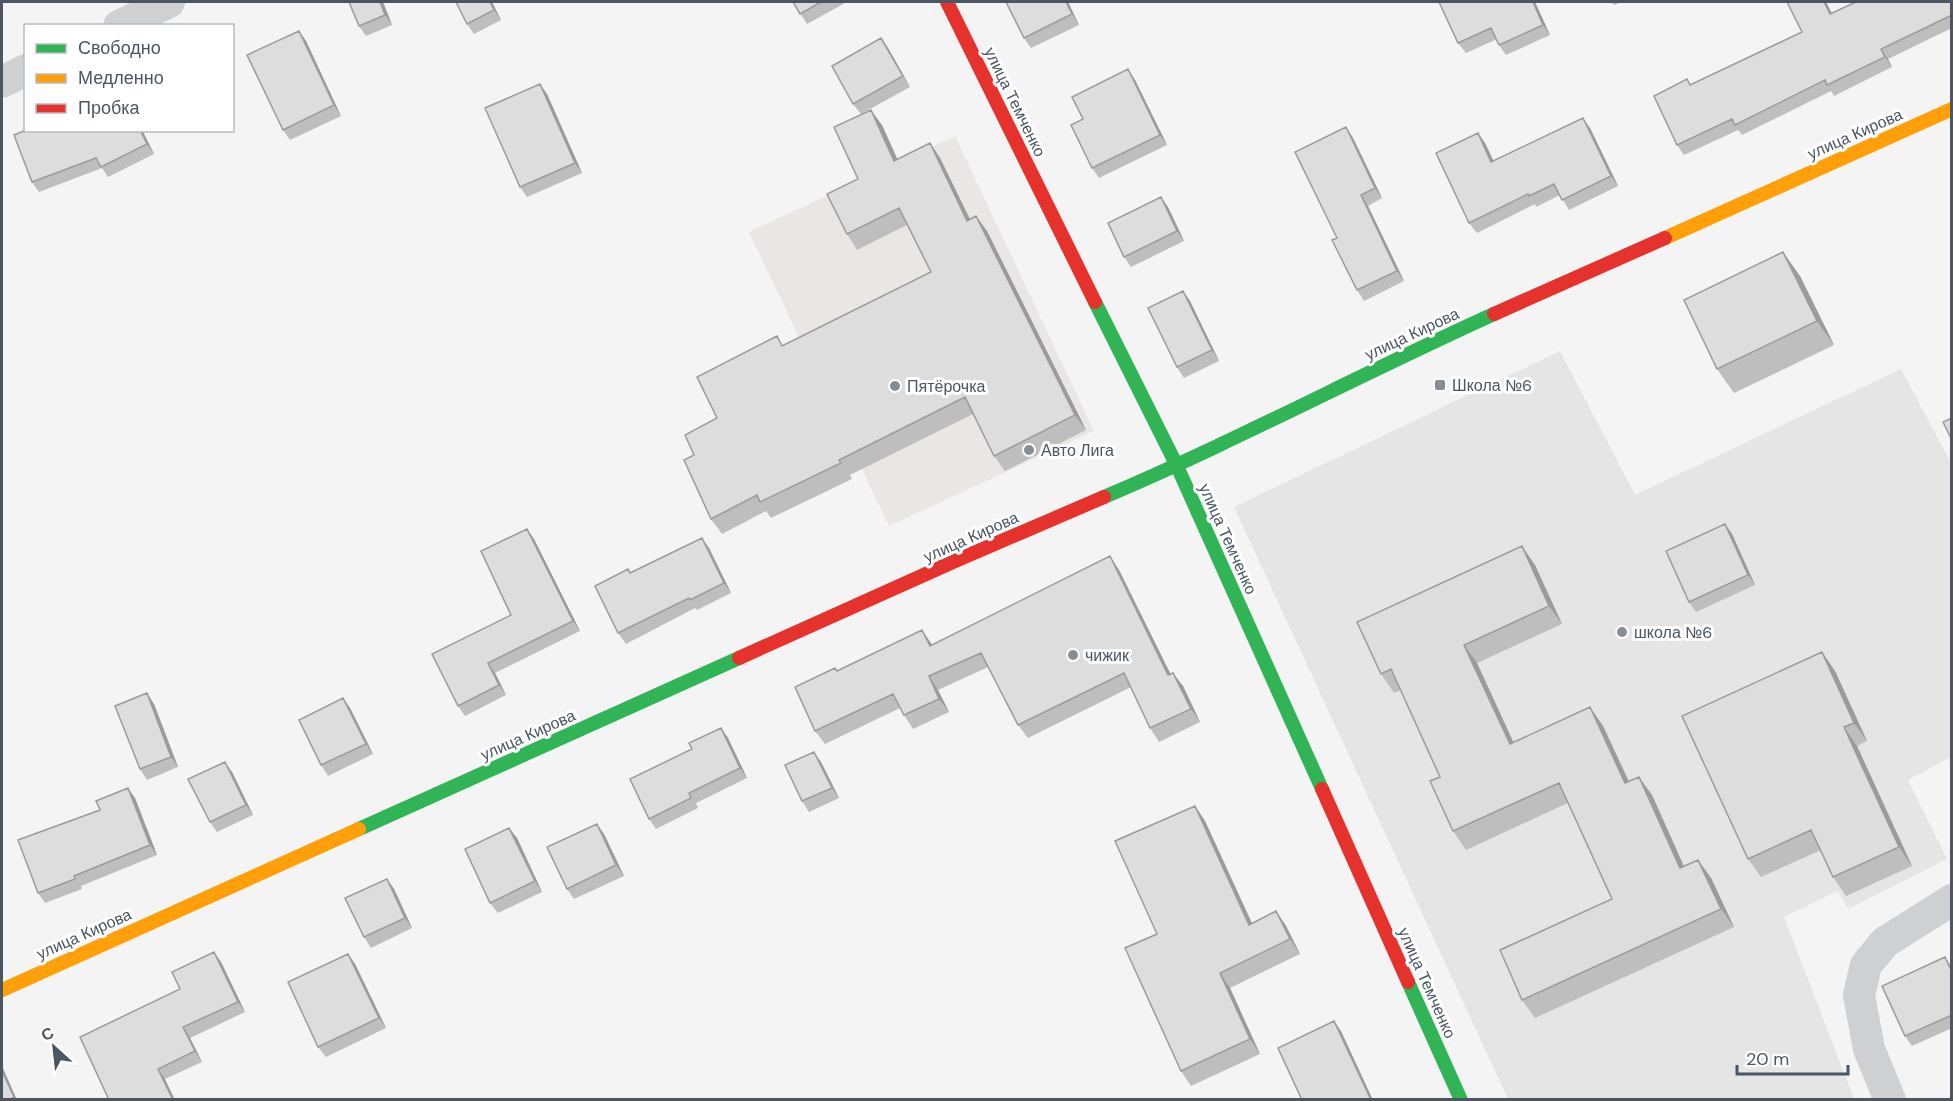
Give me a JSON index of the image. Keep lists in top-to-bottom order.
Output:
{
  "streets": {
    "main road": ["улица Темченко", "улица Кирова"]
  },
  "crossings": [
    ["улица Темченко", "улица Кирова"]
  ],
  "places": {
    "transit": ["Школа №6"],
    "other": [
      "Пятёрочка",
      "Авто Лига",
      "школа №6",
      "чижик"
    ]
  },
  "legend": ["Свободно", "Медленно", "Пробка"],
  "scale_bar": "20 m",
  "north": "top left"
}
